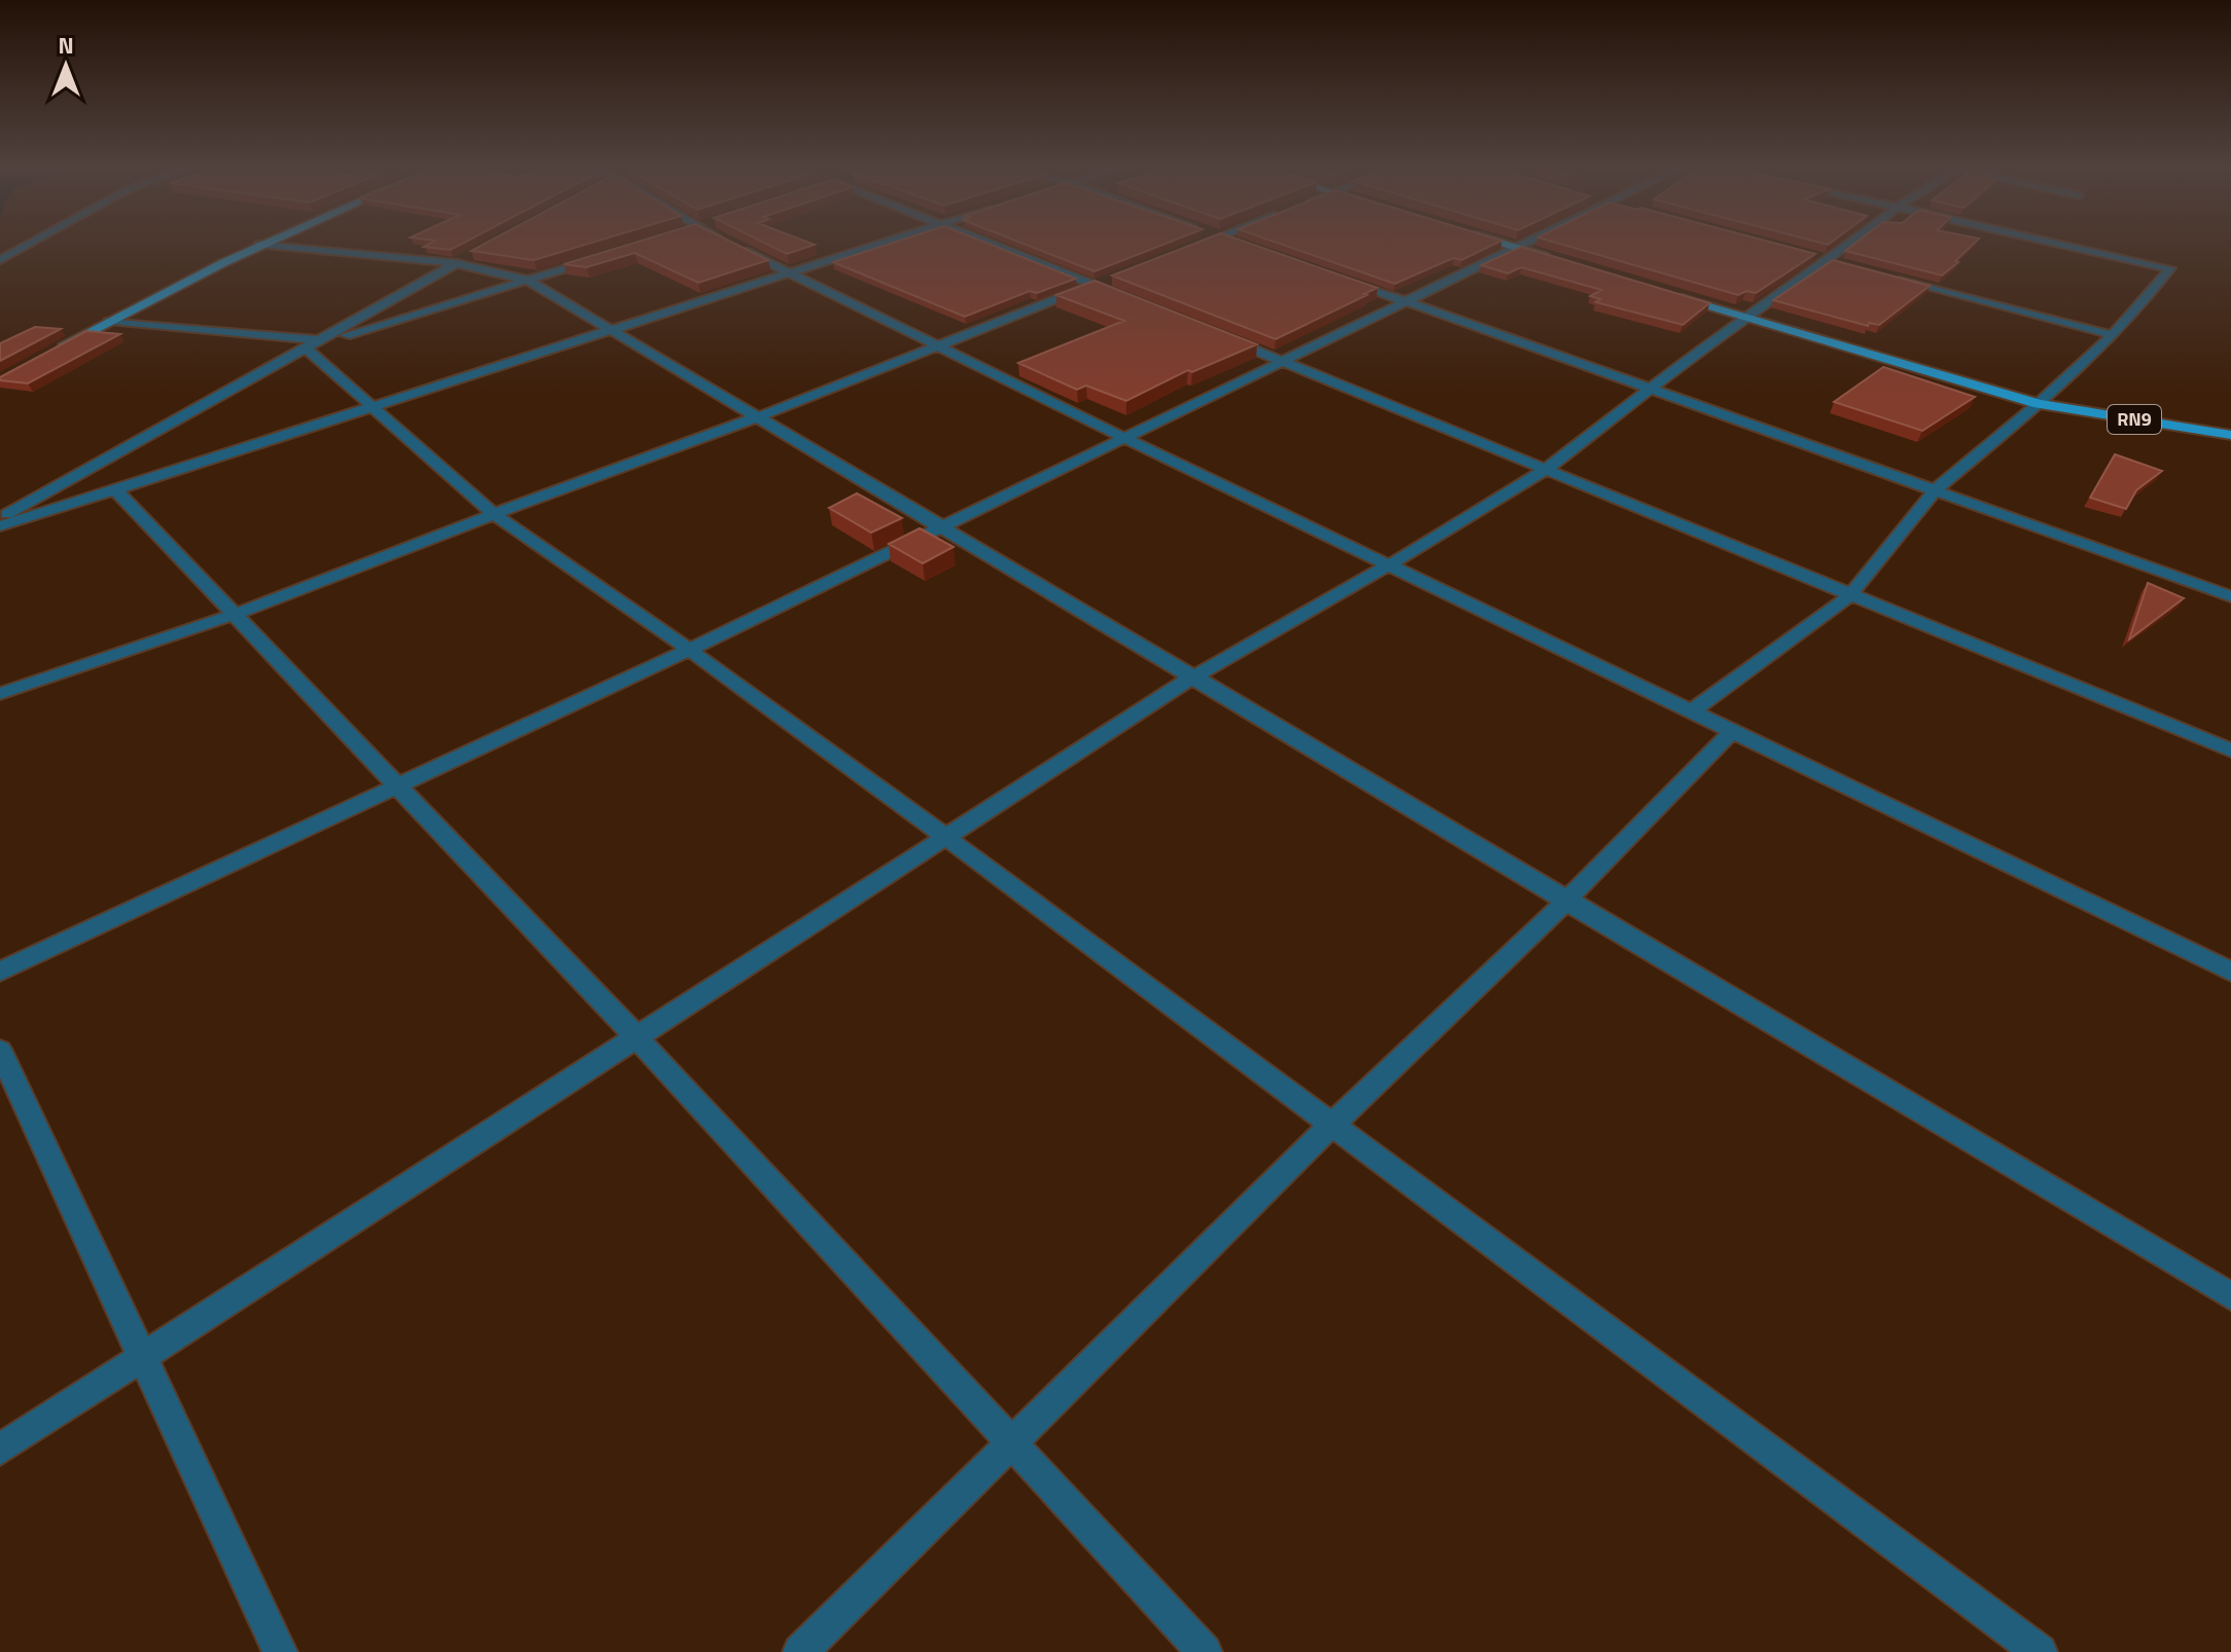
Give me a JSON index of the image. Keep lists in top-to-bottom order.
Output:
{
  "streets": {
    "main road": ["RN9"]
  },
  "north": "top"
}
